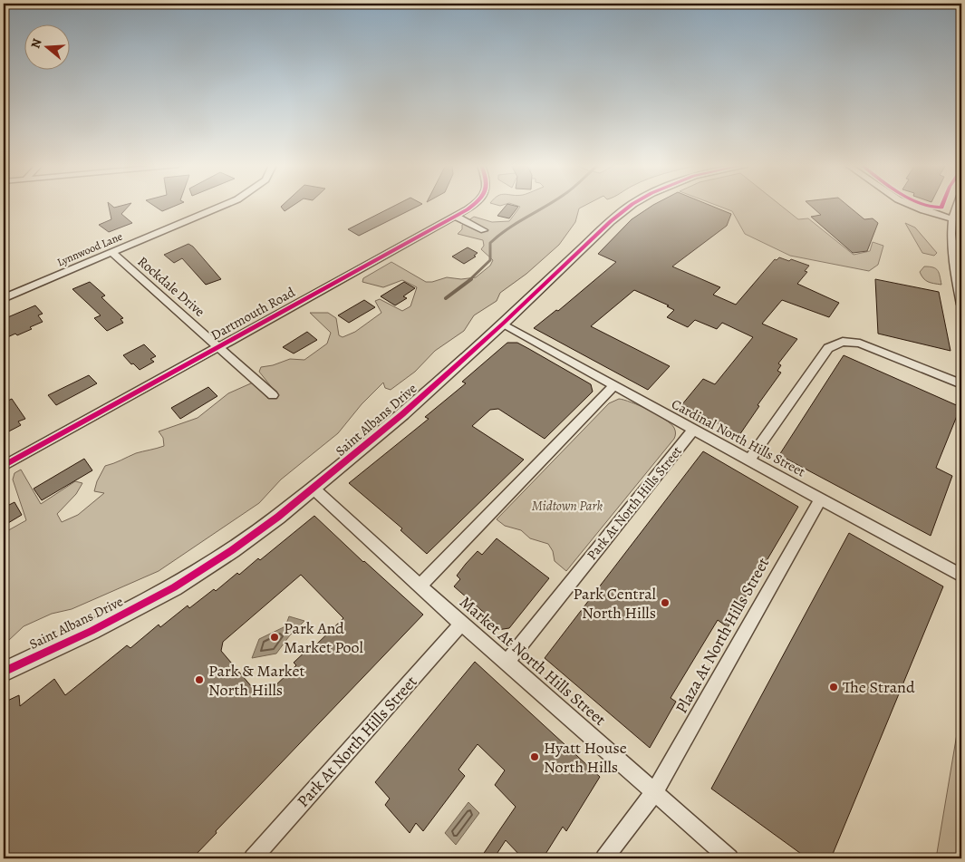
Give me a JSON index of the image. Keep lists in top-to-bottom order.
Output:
{
  "streets": {
    "street": [
      "Lynnwood Lane",
      "Rockdale Drive",
      "Dartmouth Road",
      "Saint Albans Drive",
      "Cardinal North Hills Street",
      "Park At North Hills Street",
      "Plaza At North Hills Street",
      "Market At North Hills Street"
    ]
  },
  "crossings": [
    ["Lynnwood Lane", "Rockdale Drive"],
    ["Rockdale Drive", "Dartmouth Road"],
    ["Saint Albans Drive", "Cardinal North Hills Street"],
    ["Saint Albans Drive", "Market At North Hills Street"],
    ["Cardinal North Hills Street", "Park At North Hills Street"],
    ["Cardinal North Hills Street", "Plaza At North Hills Street"],
    ["Park At North Hills Street", "Market At North Hills Street"],
    ["Plaza At North Hills Street", "Market At North Hills Street"]
  ],
  "parks": ["Midtown Park"],
  "places": [
    "Park Central North Hills",
    "Park And Market Pool",
    "Park & Market North Hills",
    "The Strand",
    "Hyatt House North Hills"
  ],
  "north": "left"
}
